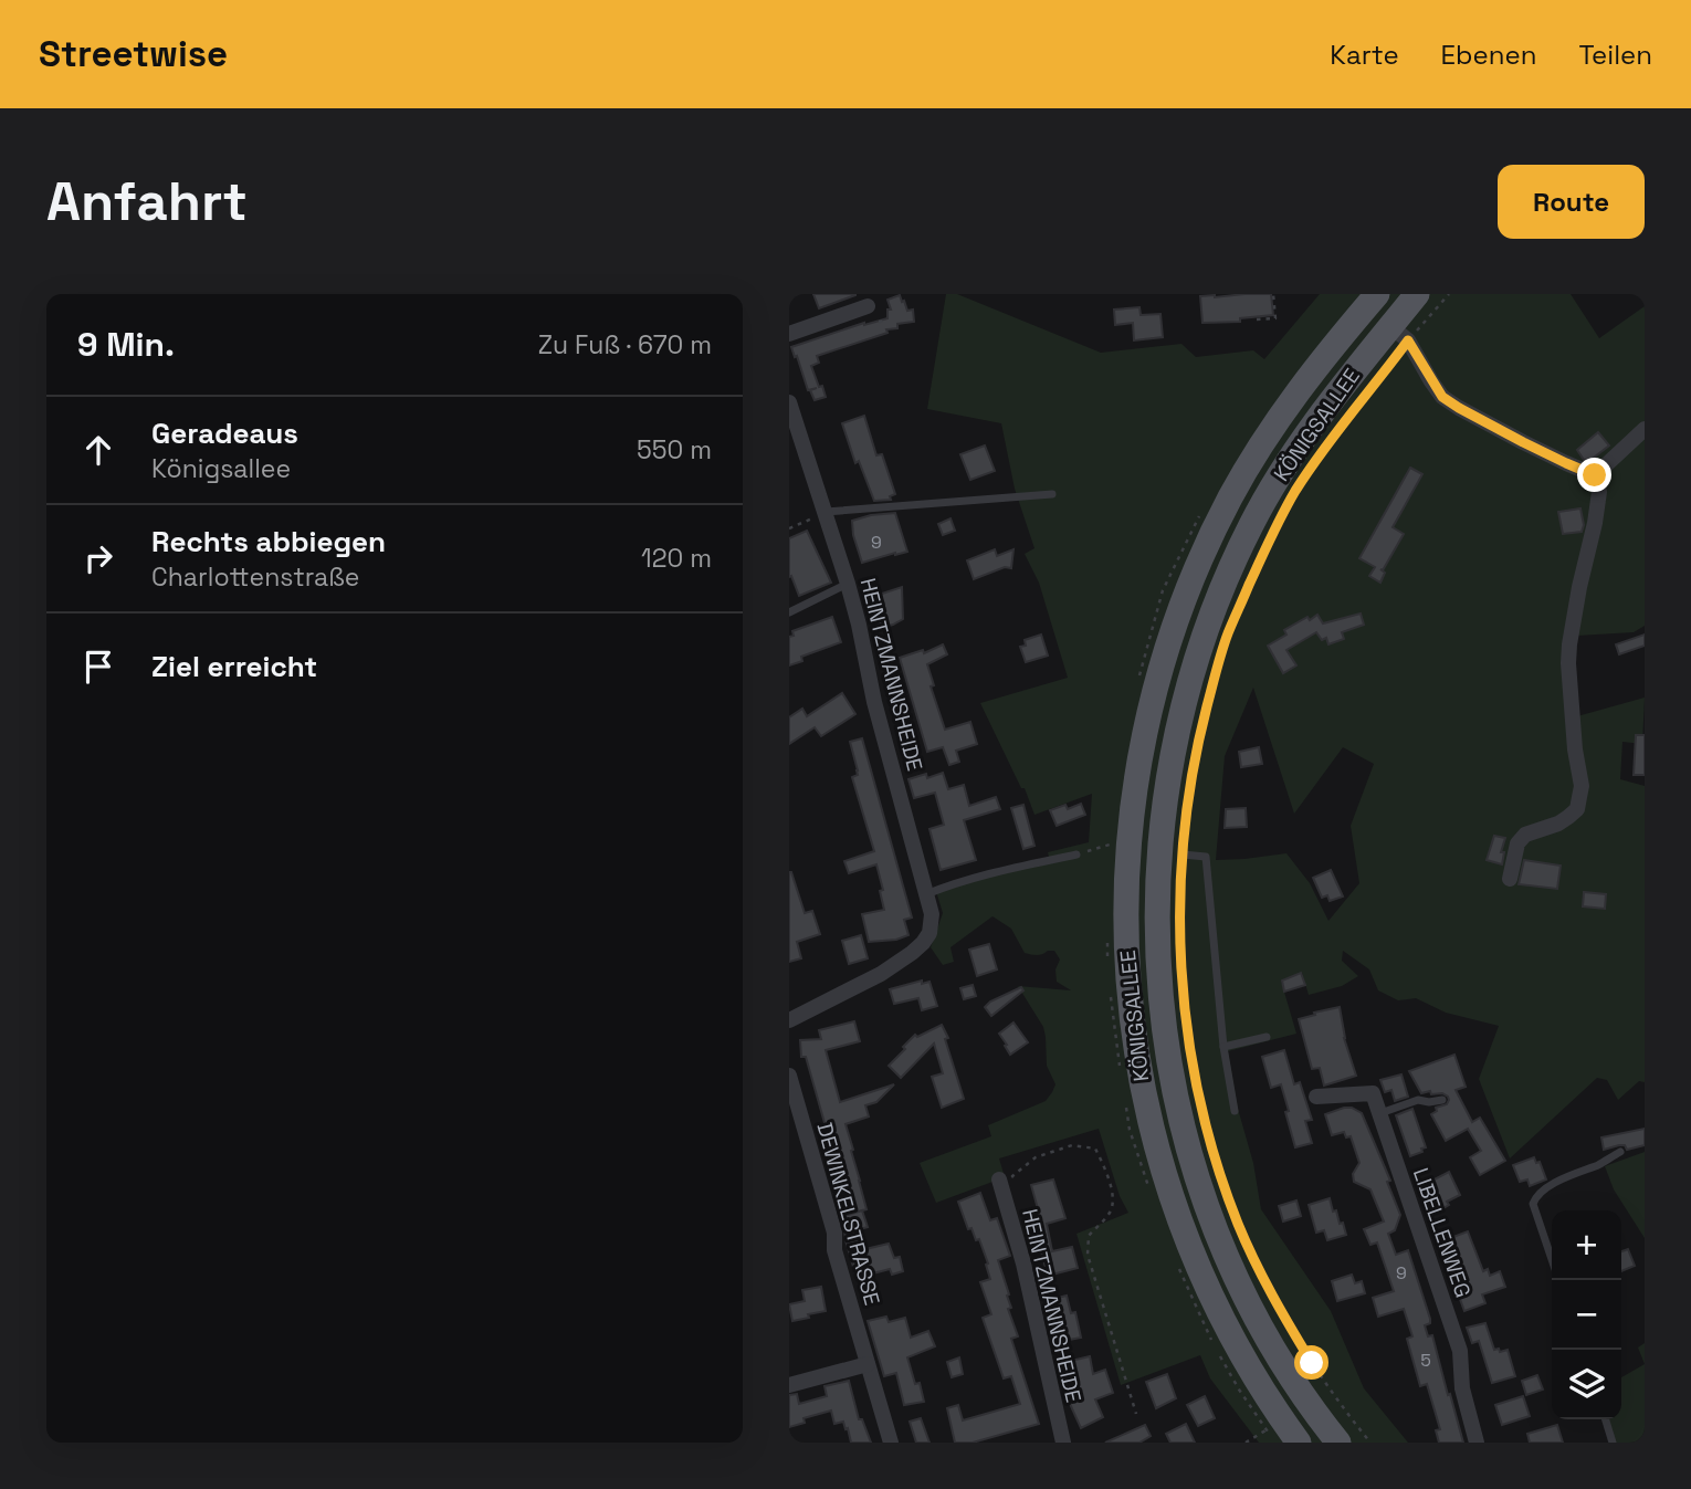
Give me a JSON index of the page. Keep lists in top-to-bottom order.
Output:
{
  "streets": {
    "main road": ["KÖNIGSALLEE"],
    "street": ["HEINTZMANNSHEIDE", "DEWINKELSTRASSE", "LIBELLENWEG"]
  },
  "house_numbers": ["9", "9", "5"],
  "page": {
    "header": "Streetwise",
    "nav": ["Karte", "Ebenen", "Teilen"],
    "buttons": "Route",
    "title": "Anfahrt",
    "heading": ["9 Min.", "Zu Fuß · 670 m"],
    "list": [
      ["Geradeaus", "Königsallee", "550 m"],
      ["Rechts abbiegen", "Charlottenstraße", "120 m"],
      "Ziel erreicht"
    ],
    "map_buttons": ["+", "−"]
  }
}
